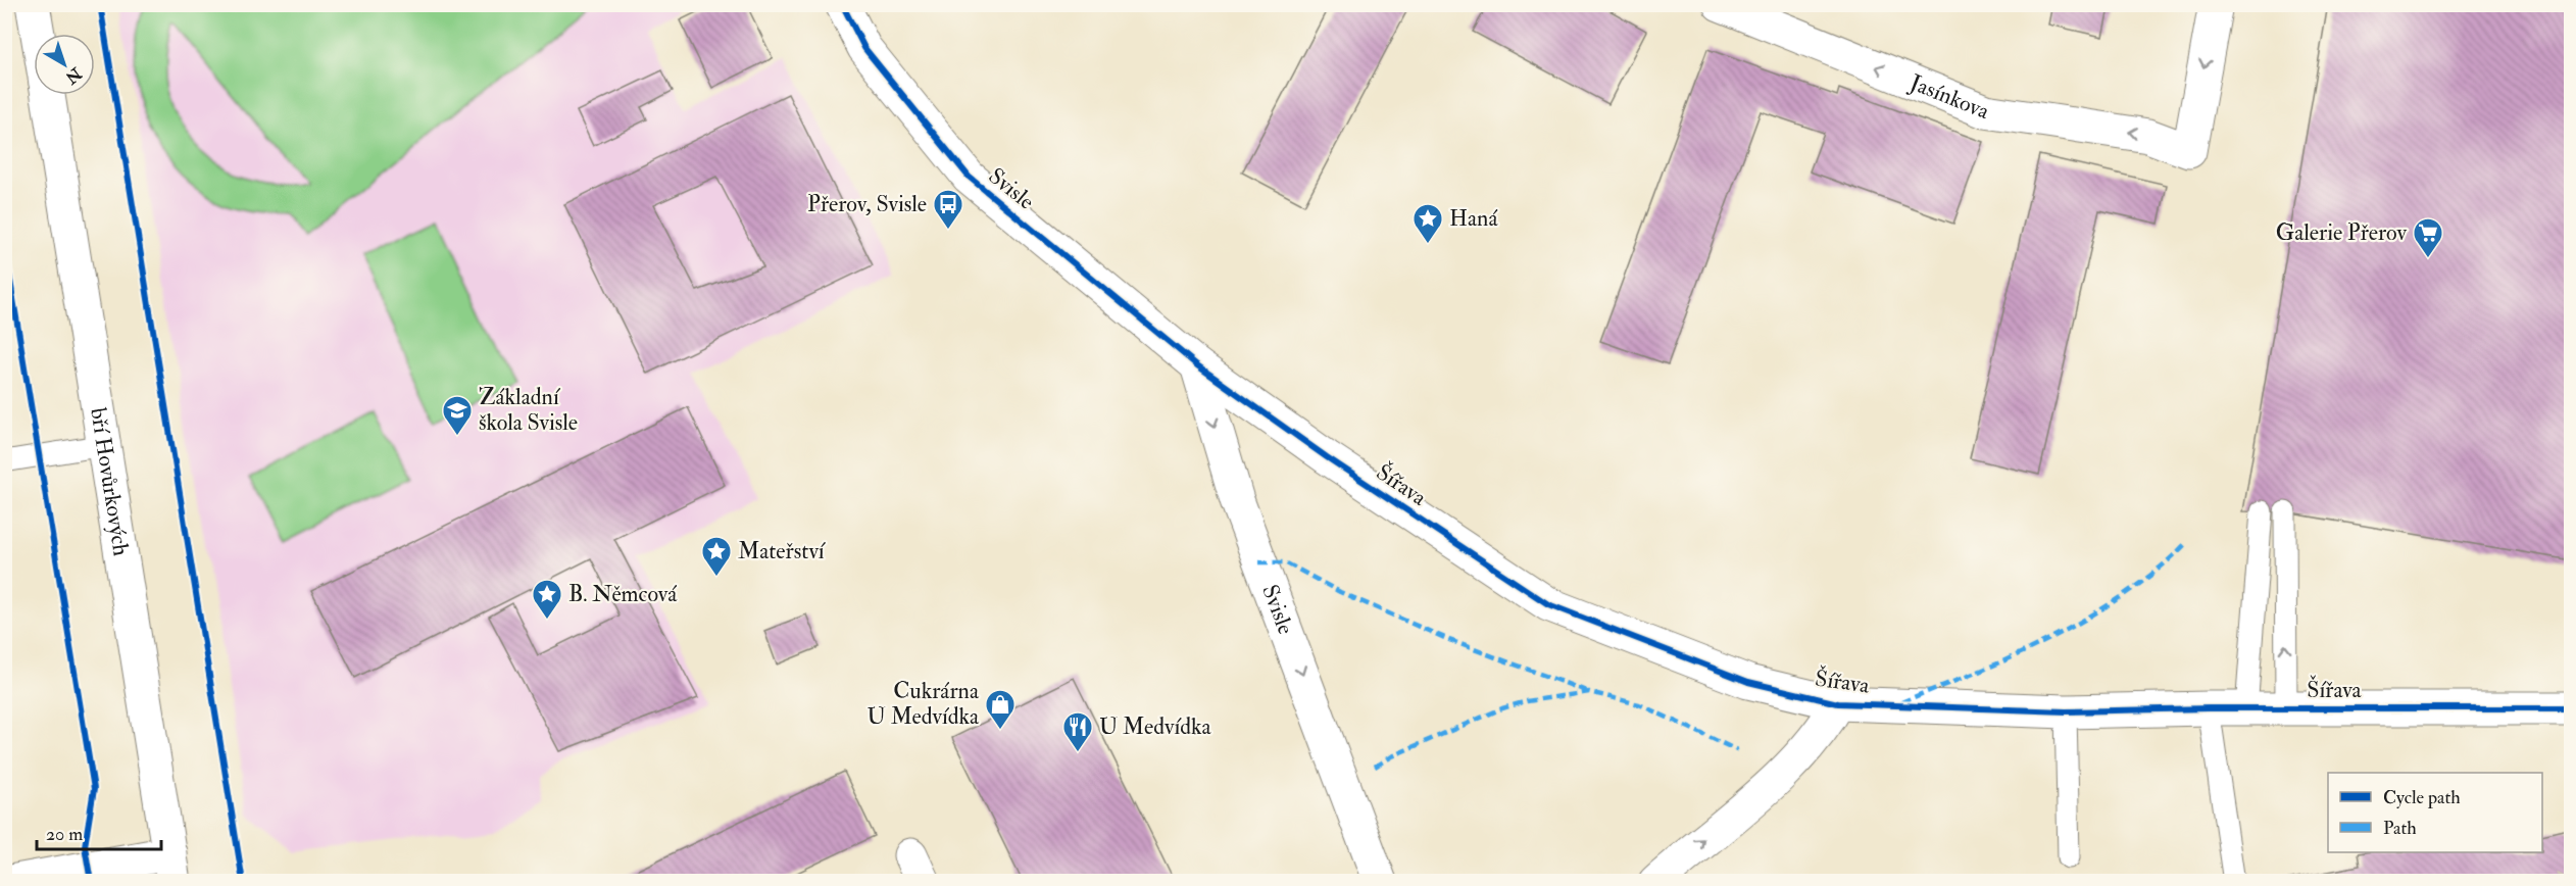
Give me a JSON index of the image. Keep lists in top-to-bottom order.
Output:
{
  "streets": {
    "street": [
      "Jasínkova",
      "Svisle",
      "bří Hovůrkových",
      "Šířava"
    ]
  },
  "crossings": [
    ["Svisle", "Šířava"]
  ],
  "one_way": ["Svisle"],
  "places": {
    "bus stop": ["Přerov, Svisle"],
    "place": ["Haná", "Mateřství", "B. Němcová"],
    "supermarket": ["Galerie Přerov"],
    "school or university": ["Základní škola Svisle"],
    "shop": ["Cukrárna U Medvídka"],
    "restaurant": ["U Medvídka"]
  },
  "legend": ["Cycle path", "Path"],
  "scale_bar": "20 m",
  "north": "bottom right"
}
